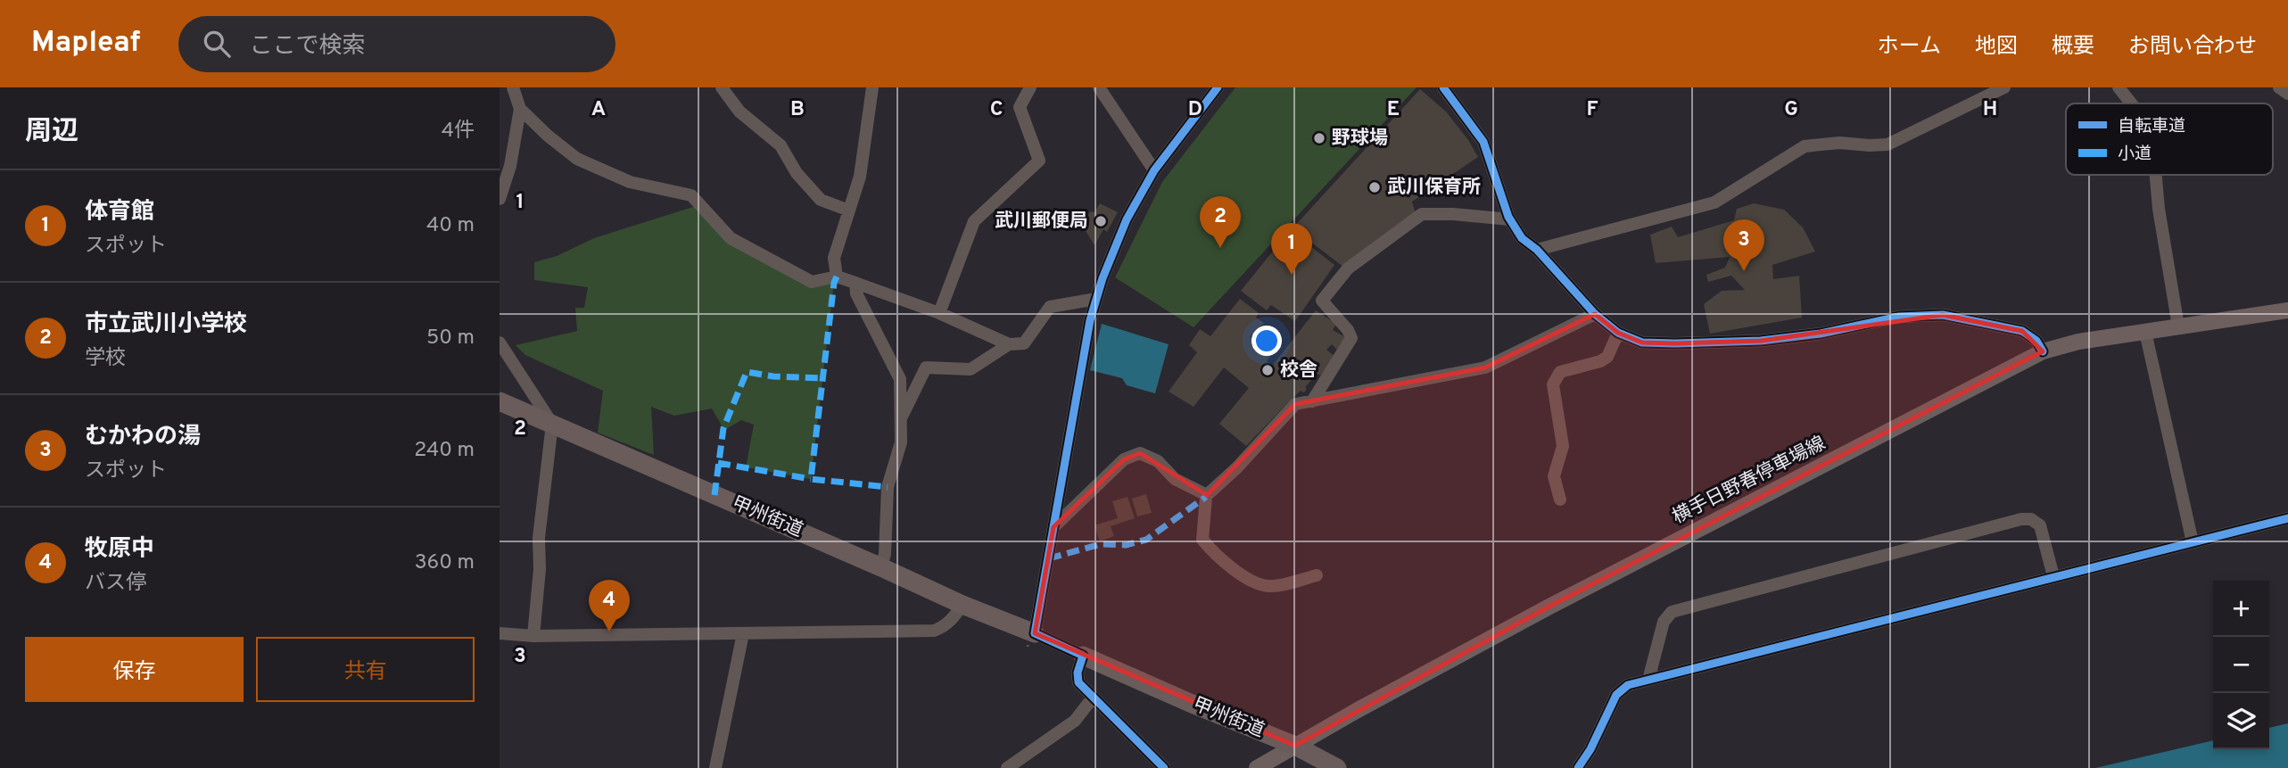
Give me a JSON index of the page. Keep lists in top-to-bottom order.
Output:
{
  "streets": {
    "highway": ["甲州街道"],
    "main road": ["横手日野春停車場線"]
  },
  "crossings": [
    ["横手日野春停車場線", "甲州街道"]
  ],
  "places": [
    "野球場",
    "武川保育所",
    "武川郵便局",
    "校舎"
  ],
  "legend": ["自転車道", "小道"],
  "page": {
    "header": "Mapleaf",
    "search": "ここで検索",
    "nav": [
      "ホーム",
      "地図",
      "概要",
      "お問い合わせ"
    ],
    "heading": ["周辺", "4件"],
    "list": [
      {
        "mark": "1",
        "name": "体育館",
        "note": "スポット",
        "value": "40 m"
      },
      {
        "mark": "2",
        "name": "市立武川小学校",
        "note": "学校",
        "value": "50 m"
      },
      {
        "mark": "3",
        "name": "むかわの湯",
        "note": "スポット",
        "value": "240 m"
      },
      {
        "mark": "4",
        "name": "牧原中",
        "note": "バス停",
        "value": "360 m"
      }
    ],
    "pins": [
      "2",
      "3",
      "1",
      "4"
    ],
    "map_buttons": ["+", "−"],
    "buttons": ["保存", "共有"]
  },
  "grid": {
    "columns": [
      "A",
      "B",
      "C",
      "D",
      "E",
      "F",
      "G",
      "H"
    ],
    "rows": ["1", "2", "3"]
  }
}
